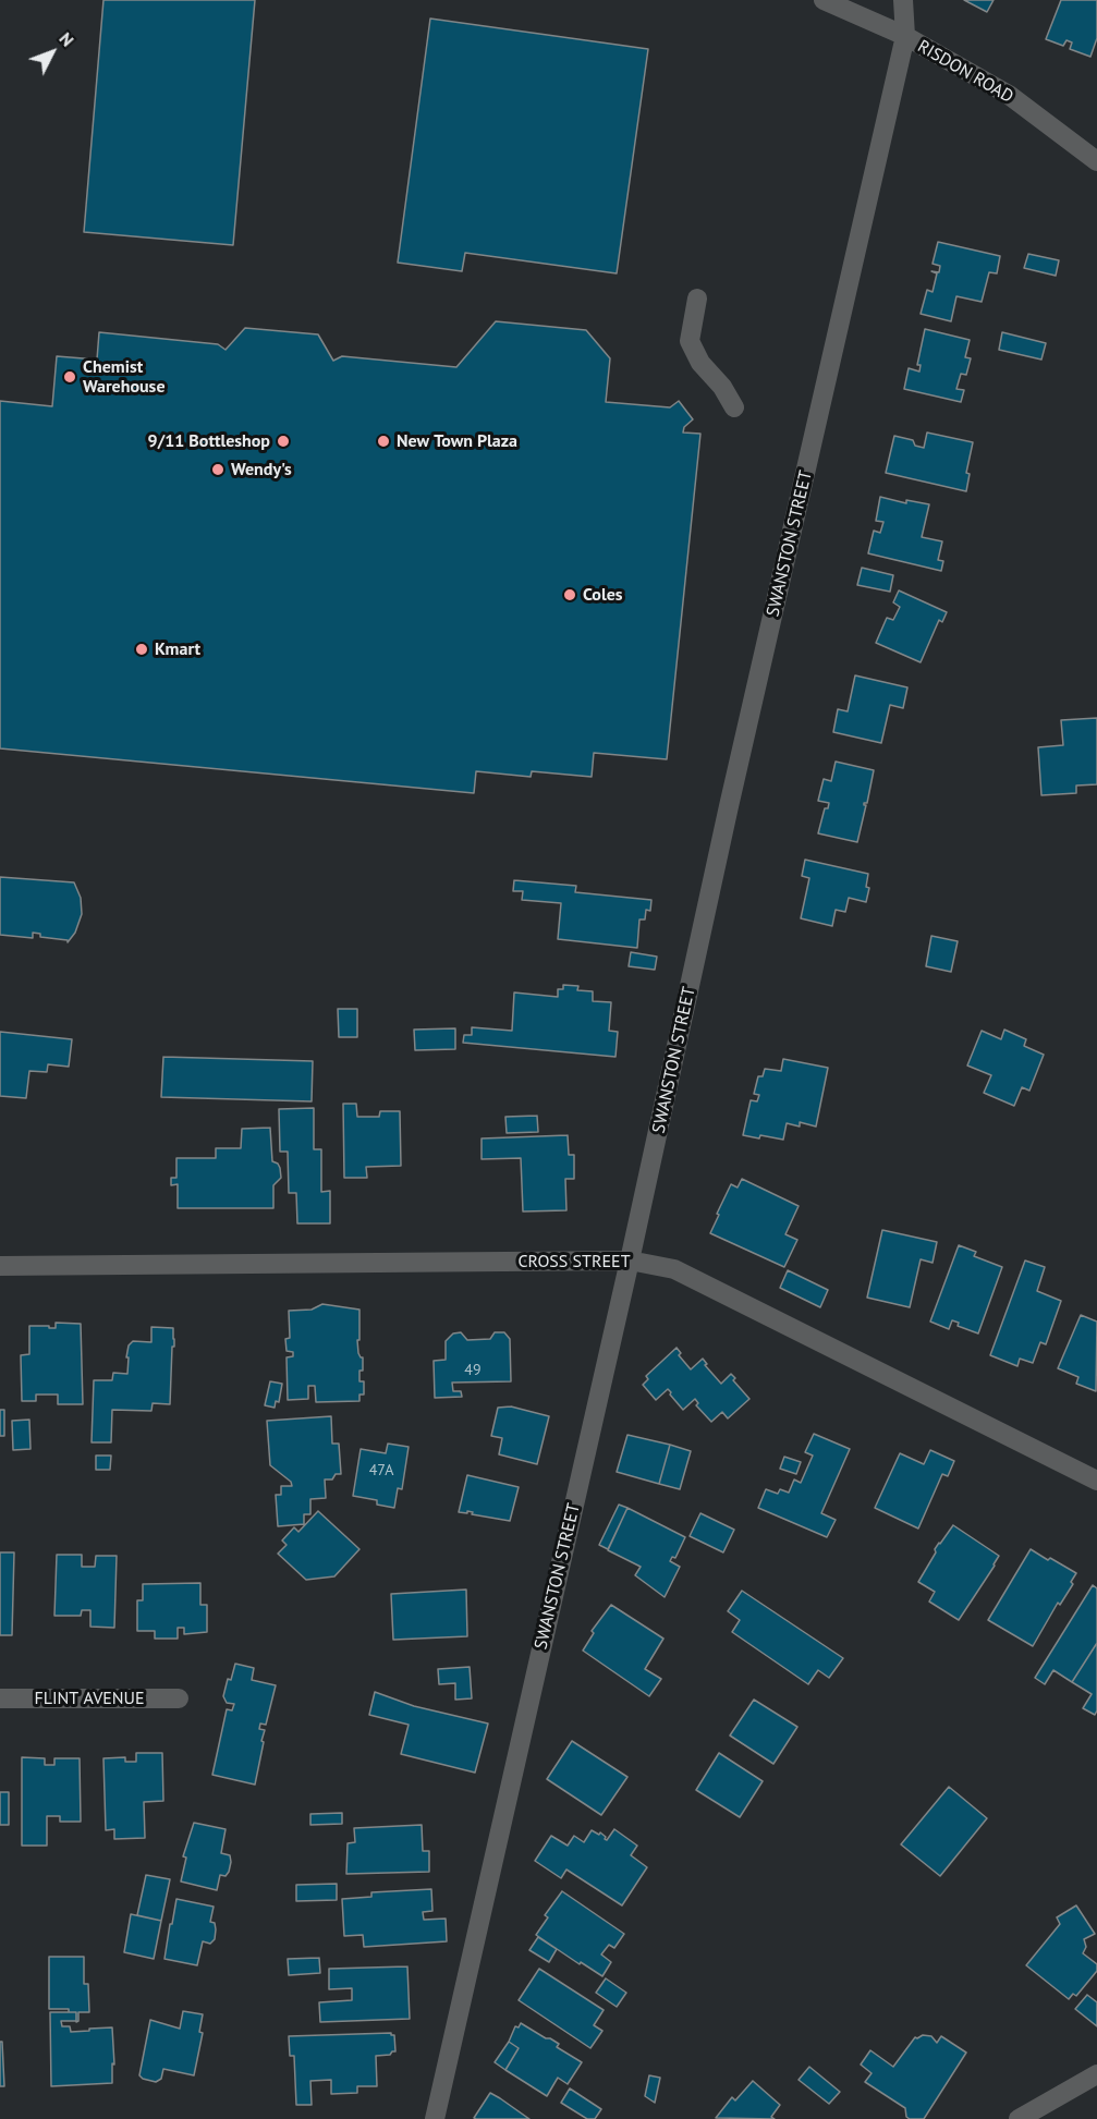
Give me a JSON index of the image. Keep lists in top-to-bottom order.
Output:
{
  "streets": {
    "street": [
      "RISDON ROAD",
      "SWANSTON STREET",
      "CROSS STREET",
      "FLINT AVENUE"
    ]
  },
  "crossings": [
    ["RISDON ROAD", "SWANSTON STREET"],
    ["SWANSTON STREET", "CROSS STREET"]
  ],
  "places": [
    "Chemist Warehouse",
    "9/11 Bottleshop",
    "New Town Plaza",
    "Wendy's",
    "Coles",
    "Kmart"
  ],
  "house_numbers": ["49", "47A"],
  "north": "top right"
}
